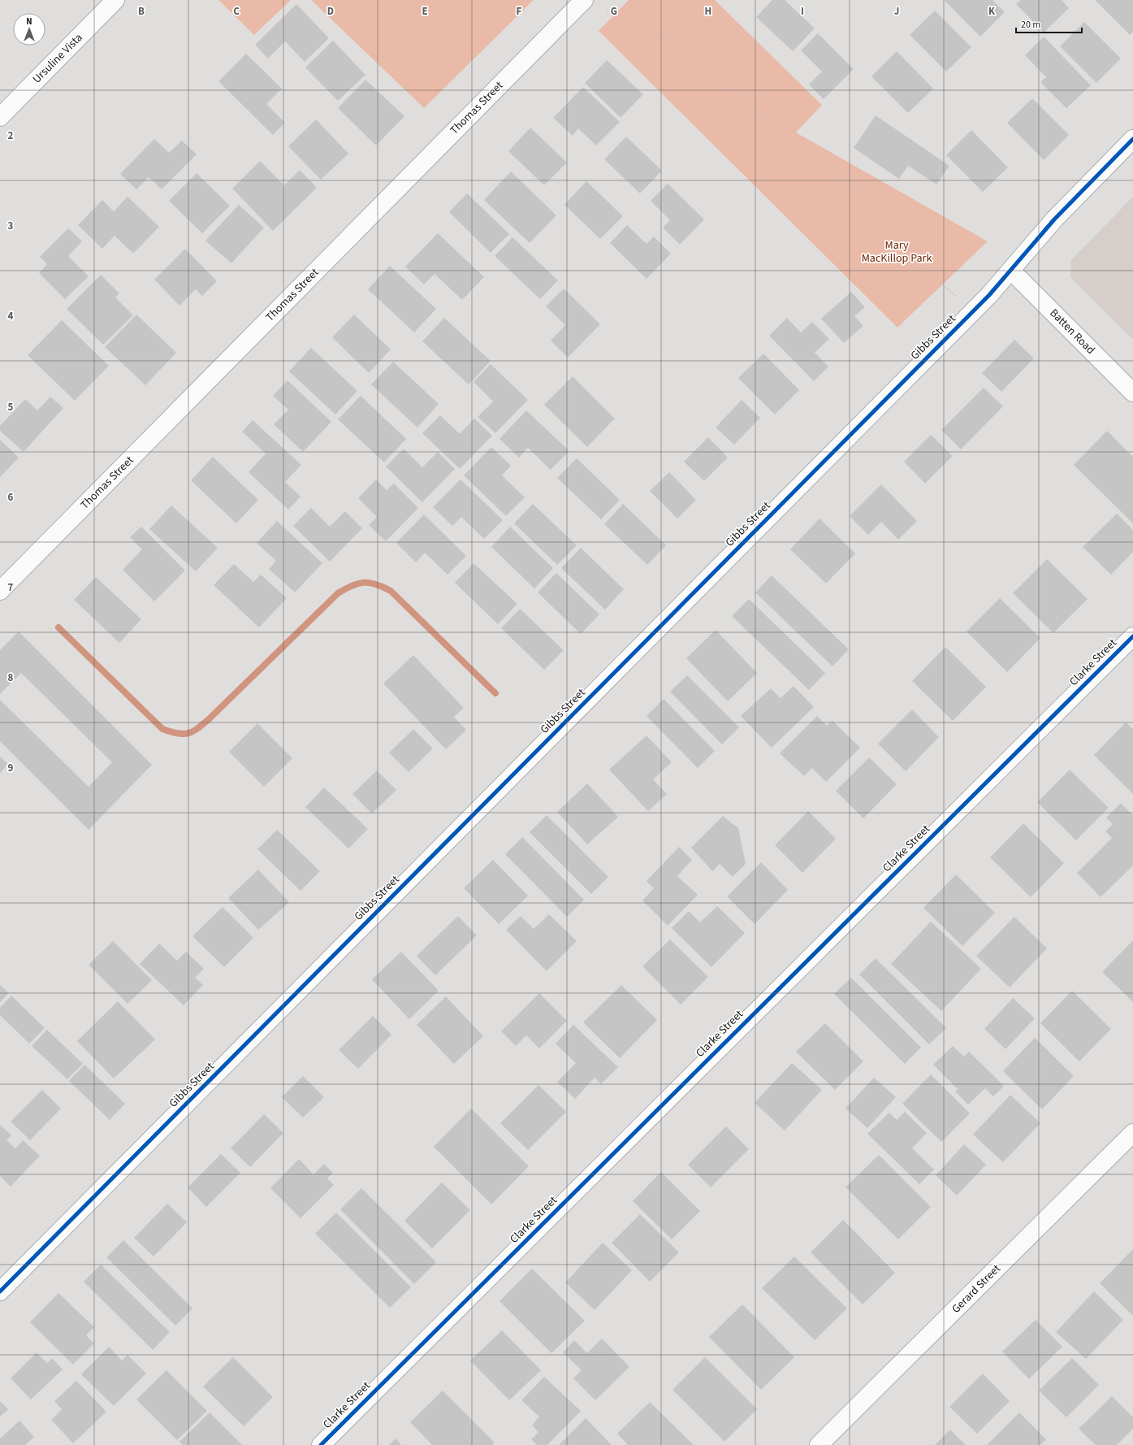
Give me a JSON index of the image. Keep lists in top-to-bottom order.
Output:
{
  "streets": {
    "street": [
      "Ursuline Vista",
      "Thomas Street",
      "Batten Road",
      "Gibbs Street",
      "Clarke Street",
      "Gerard Street"
    ]
  },
  "crossings": [
    ["Batten Road", "Gibbs Street"]
  ],
  "parks": ["Mary MacKillop Park"],
  "scale_bar": "20 m",
  "north": "top",
  "grid": {
    "columns": [
      "B",
      "C",
      "D",
      "E",
      "F",
      "G",
      "H",
      "I",
      "J",
      "K"
    ],
    "rows": [
      "2",
      "3",
      "4",
      "5",
      "6",
      "7",
      "8",
      "9"
    ]
  }
}
